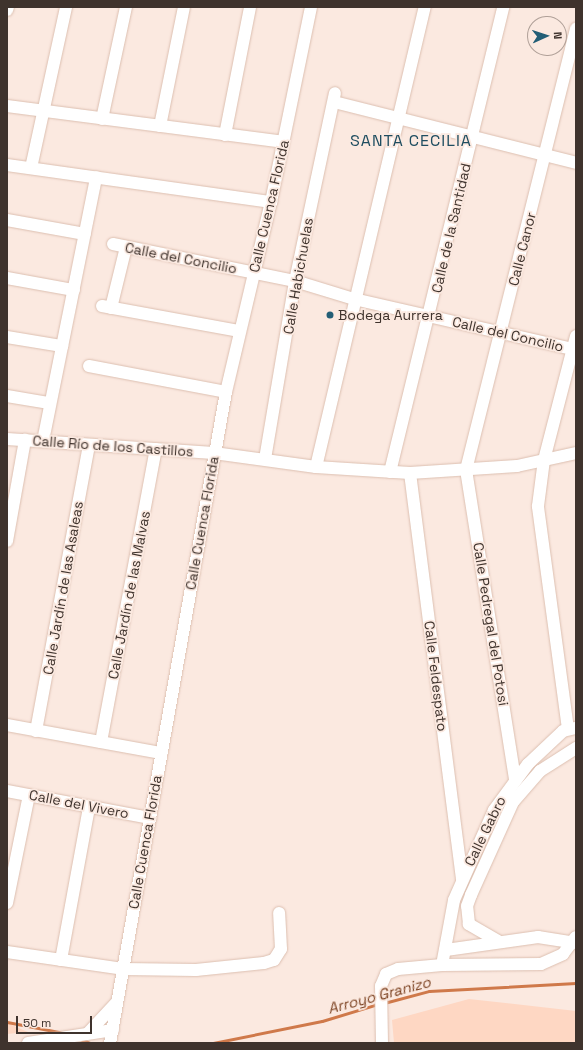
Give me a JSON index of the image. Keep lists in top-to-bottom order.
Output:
{
  "streets": {
    "street": [
      "Calle Cuenca Florida",
      "Calle de la Santidad",
      "Calle Canor",
      "Calle del Concilio",
      "Calle Habichuelas",
      "Calle Río de los Castillos",
      "Calle Jardín de las Asaleas",
      "Calle Jardín de las Malvas",
      "Calle Pedregal del Potosi",
      "Calle Feldespato",
      "Calle del Vivero",
      "Calle Gabro"
    ]
  },
  "crossings": [
    ["Calle Cuenca Florida", "Calle del Concilio"],
    ["Calle Cuenca Florida", "Calle Río de los Castillos"],
    ["Calle Cuenca Florida", "Calle del Vivero"],
    ["Calle de la Santidad", "Calle del Concilio"],
    ["Calle de la Santidad", "Calle Río de los Castillos"],
    ["Calle Canor", "Calle del Concilio"],
    ["Calle Canor", "Calle Río de los Castillos"],
    ["Calle Canor", "Calle Pedregal del Potosi"],
    ["Calle del Concilio", "Calle Habichuelas"],
    ["Calle Habichuelas", "Calle Río de los Castillos"],
    ["Calle Río de los Castillos", "Calle Jardín de las Asaleas"],
    ["Calle Río de los Castillos", "Calle Jardín de las Malvas"],
    ["Calle Río de los Castillos", "Calle Pedregal del Potosi"],
    ["Calle Río de los Castillos", "Calle Feldespato"],
    ["Calle Pedregal del Potosi", "Calle Gabro"],
    ["Calle Feldespato", "Calle Gabro"]
  ],
  "districts": ["SANTA CECILIA"],
  "water": ["Arroyo Granizo"],
  "places": ["Bodega Aurrera"],
  "scale_bar": "50 m",
  "north": "right"
}
